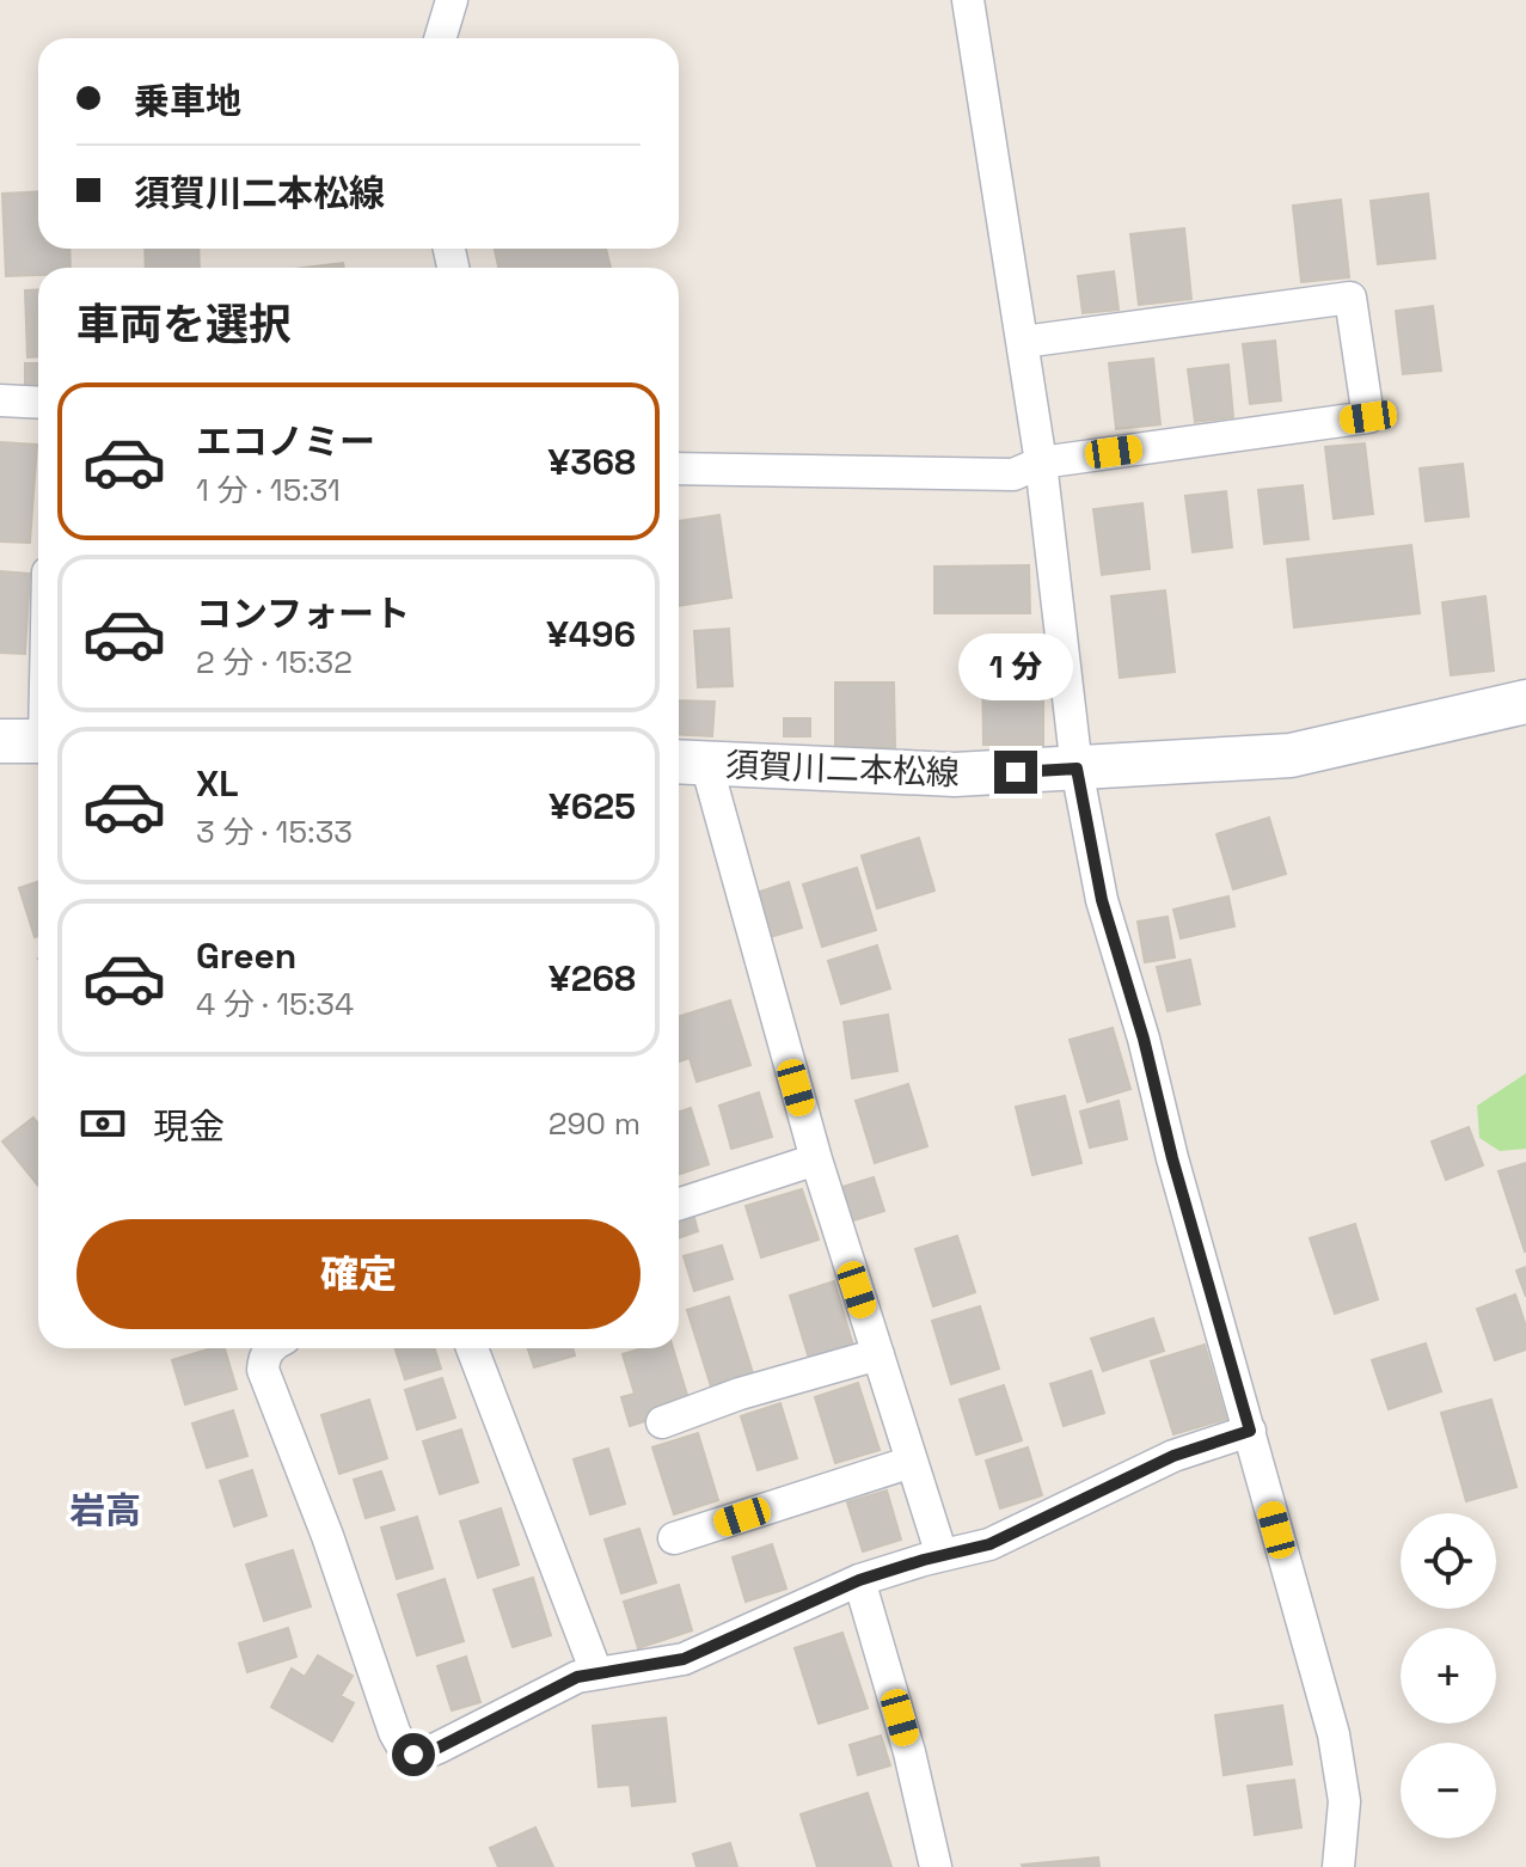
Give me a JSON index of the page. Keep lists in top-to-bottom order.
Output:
{
  "streets": {
    "main road": ["須賀川二本松線"]
  },
  "districts": ["岩高"],
  "page": {
    "banner": ["乗車地", "須賀川二本松線"],
    "heading": "車両を選択",
    "list": [
      {
        "name": "エコノミー",
        "note": "1 分 · 15:31",
        "value": "¥368"
      },
      {
        "name": "コンフォート",
        "note": "2 分 · 15:32",
        "value": "¥496"
      },
      {
        "name": "XL",
        "note": "3 分 · 15:33",
        "value": "¥625"
      },
      {
        "name": "Green",
        "note": "4 分 · 15:34",
        "value": "¥268"
      }
    ],
    "bubble": "1 分",
    "pay": ["現金", "290 m"],
    "buttons": "確定",
    "map_buttons": ["+", "−"]
  }
}
